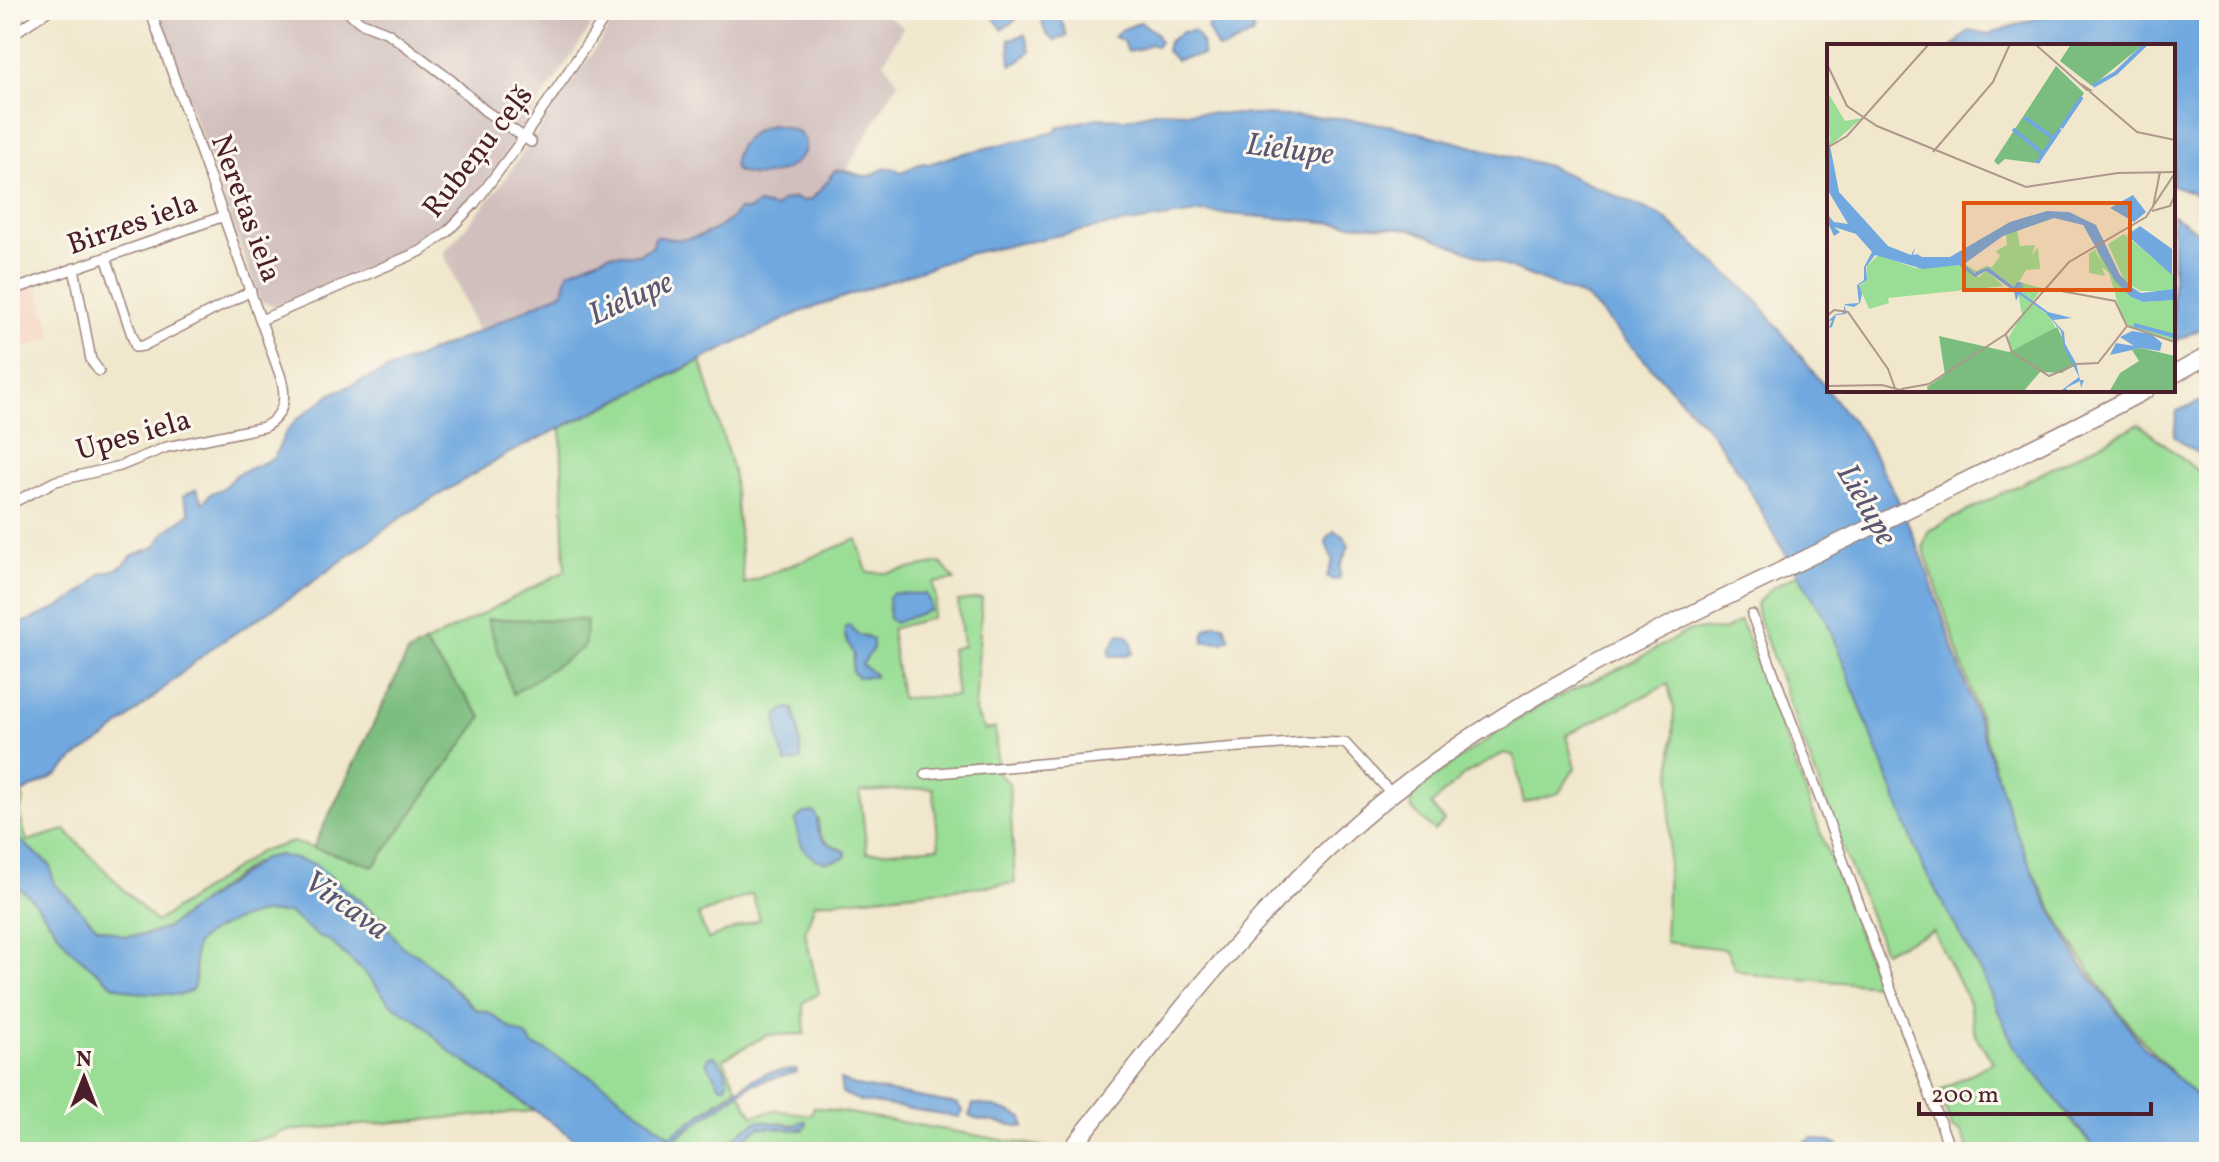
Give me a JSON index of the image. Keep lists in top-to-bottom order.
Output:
{
  "streets": {
    "street": [
      "Rubeņu ceļš",
      "Neretas iela",
      "Birzes iela",
      "Upes iela"
    ]
  },
  "crossings": [
    ["Rubeņu ceļš", "Neretas iela"],
    ["Neretas iela", "Birzes iela"],
    ["Neretas iela", "Upes iela"]
  ],
  "water": ["Lielupe", "Vircava"],
  "scale_bar": "200 m",
  "north": "top"
}
